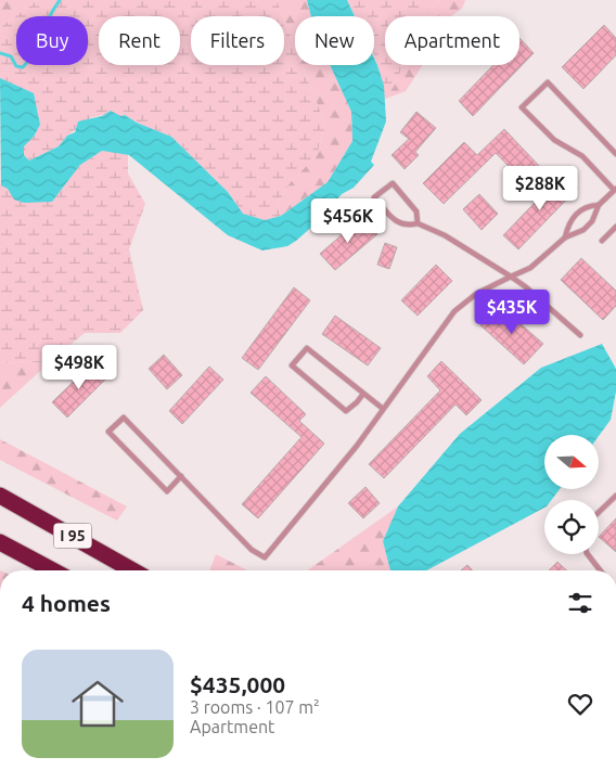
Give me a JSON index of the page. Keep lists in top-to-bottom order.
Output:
{
  "streets": {
    "highway": ["I 95"]
  },
  "north": "right",
  "page": {
    "chip": [
      "Buy",
      "Rent",
      "Filters",
      "New",
      "Apartment"
    ],
    "price": [
      "$288K",
      "$456K",
      "$435K",
      "$498K"
    ],
    "heading": "4 homes",
    "list": [
      {
        "name": "$435,000",
        "note": "3 rooms · 107 m² · Apartment"
      }
    ]
  }
}
